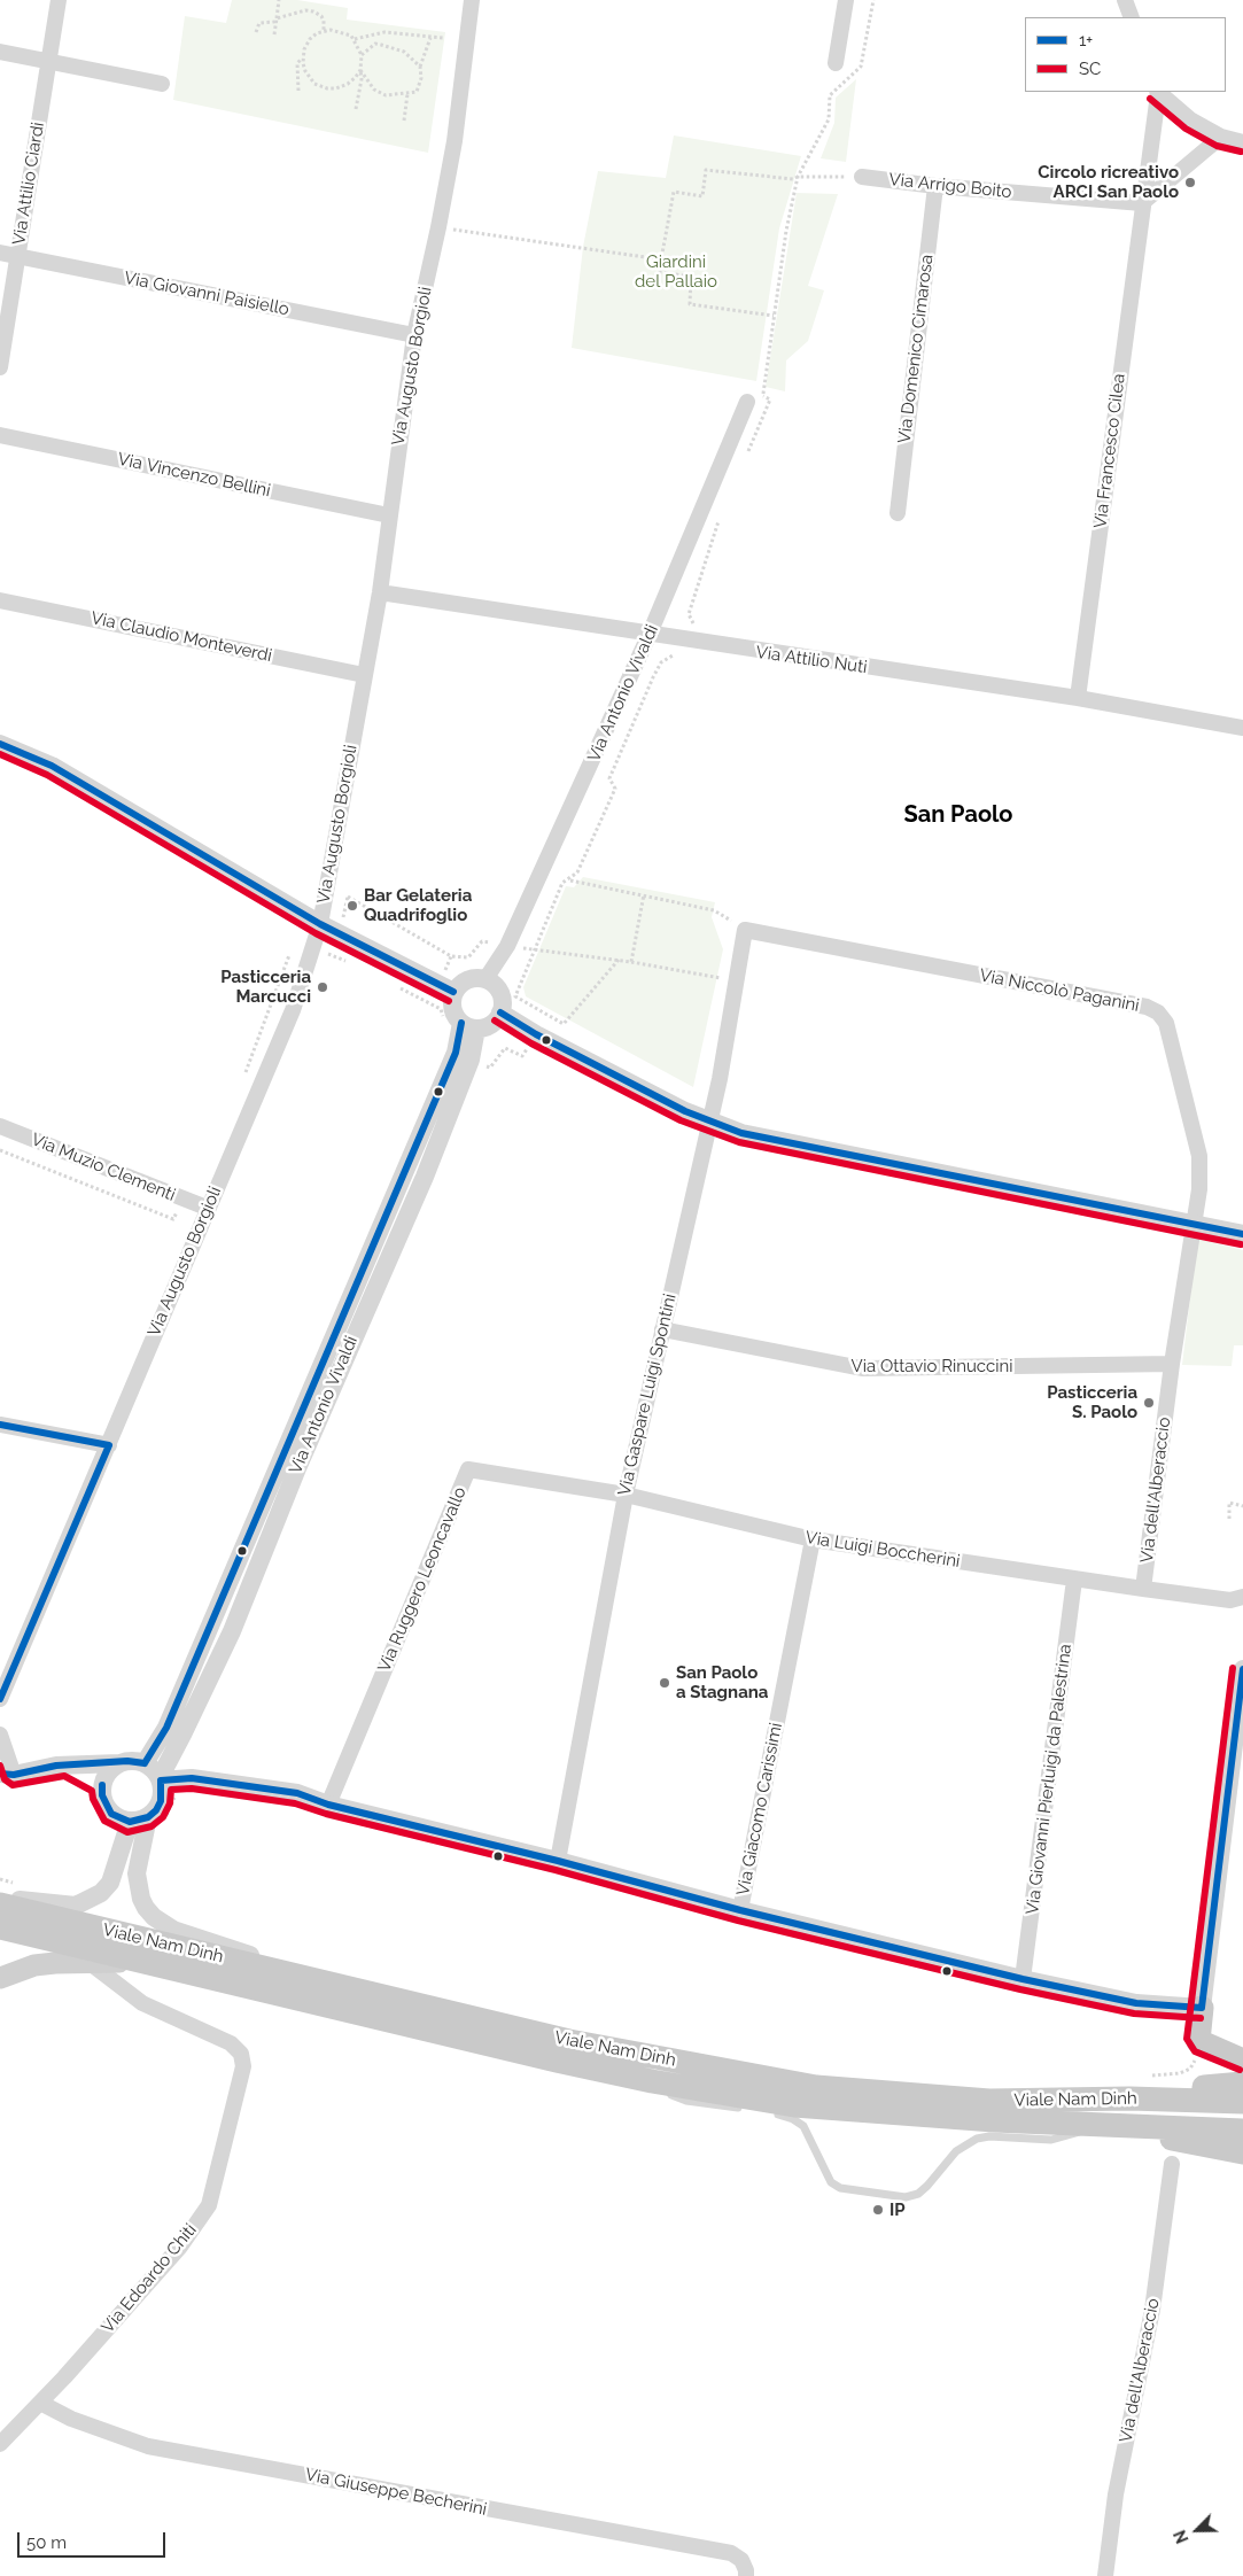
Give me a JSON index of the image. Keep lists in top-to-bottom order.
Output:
{
  "streets": {
    "main road": ["Viale Nam Dinh"],
    "street": [
      "Via Attilio Ciardi",
      "Via Arrigo Boito",
      "Via Giovanni Paisiello",
      "Via Domenico Cimarosa",
      "Via Augusto Borgioli",
      "Via Francesco Cilea",
      "Via Vincenzo Bellini",
      "Via Claudio Monteverdi",
      "Via Attilio Nuti",
      "Via Antonio Vivaldi",
      "Via Niccolò Paganini",
      "Via Muzio Clementi",
      "Via Ottavio Rinuccini",
      "Via Gaspare Luigi Spontini",
      "Via dell'Alberaccio",
      "Via Luigi Boccherini",
      "Via Ruggero Leoncavallo",
      "Via Giovanni Pierluigi da Palestrina",
      "Via Giacomo Carissimi",
      "Via Edoardo Chiti",
      "Via Giuseppe Becherini"
    ]
  },
  "crossings": [
    ["Via Attilio Ciardi", "Via Giovanni Paisiello"],
    ["Via Arrigo Boito", "Via Domenico Cimarosa"],
    ["Via Arrigo Boito", "Via Francesco Cilea"],
    ["Via Giovanni Paisiello", "Via Augusto Borgioli"],
    ["Via Augusto Borgioli", "Via Vincenzo Bellini"],
    ["Via Augusto Borgioli", "Via Claudio Monteverdi"],
    ["Via Augusto Borgioli", "Via Attilio Nuti"],
    ["Via Augusto Borgioli", "Via Muzio Clementi"],
    ["Via Francesco Cilea", "Via Attilio Nuti"],
    ["Via Attilio Nuti", "Via Antonio Vivaldi"],
    ["Via Niccolò Paganini", "Via Gaspare Luigi Spontini"],
    ["Via Niccolò Paganini", "Via dell'Alberaccio"],
    ["Via Ottavio Rinuccini", "Via Gaspare Luigi Spontini"],
    ["Via Ottavio Rinuccini", "Via dell'Alberaccio"],
    ["Via Gaspare Luigi Spontini", "Via Luigi Boccherini"],
    ["Via Gaspare Luigi Spontini", "Via Ruggero Leoncavallo"],
    ["Via dell'Alberaccio", "Via Luigi Boccherini"],
    ["Via Luigi Boccherini", "Via Ruggero Leoncavallo"],
    ["Via Luigi Boccherini", "Via Giovanni Pierluigi da Palestrina"],
    ["Via Luigi Boccherini", "Via Giacomo Carissimi"],
    ["Via Edoardo Chiti", "Via Giuseppe Becherini"]
  ],
  "districts": ["San Paolo"],
  "parks": ["Giardini del Pallaio"],
  "places": [
    "Circolo ricreativo ARCI San Paolo",
    "Bar Gelateria Quadrifoglio",
    "Pasticceria Marcucci",
    "Pasticceria S. Paolo",
    "San Paolo a Stagnana",
    "IP"
  ],
  "lines": ["transit line SC", "transit line 1+"],
  "legend": ["1+", "SC"],
  "scale_bar": "50 m",
  "north": "bottom left"
}
